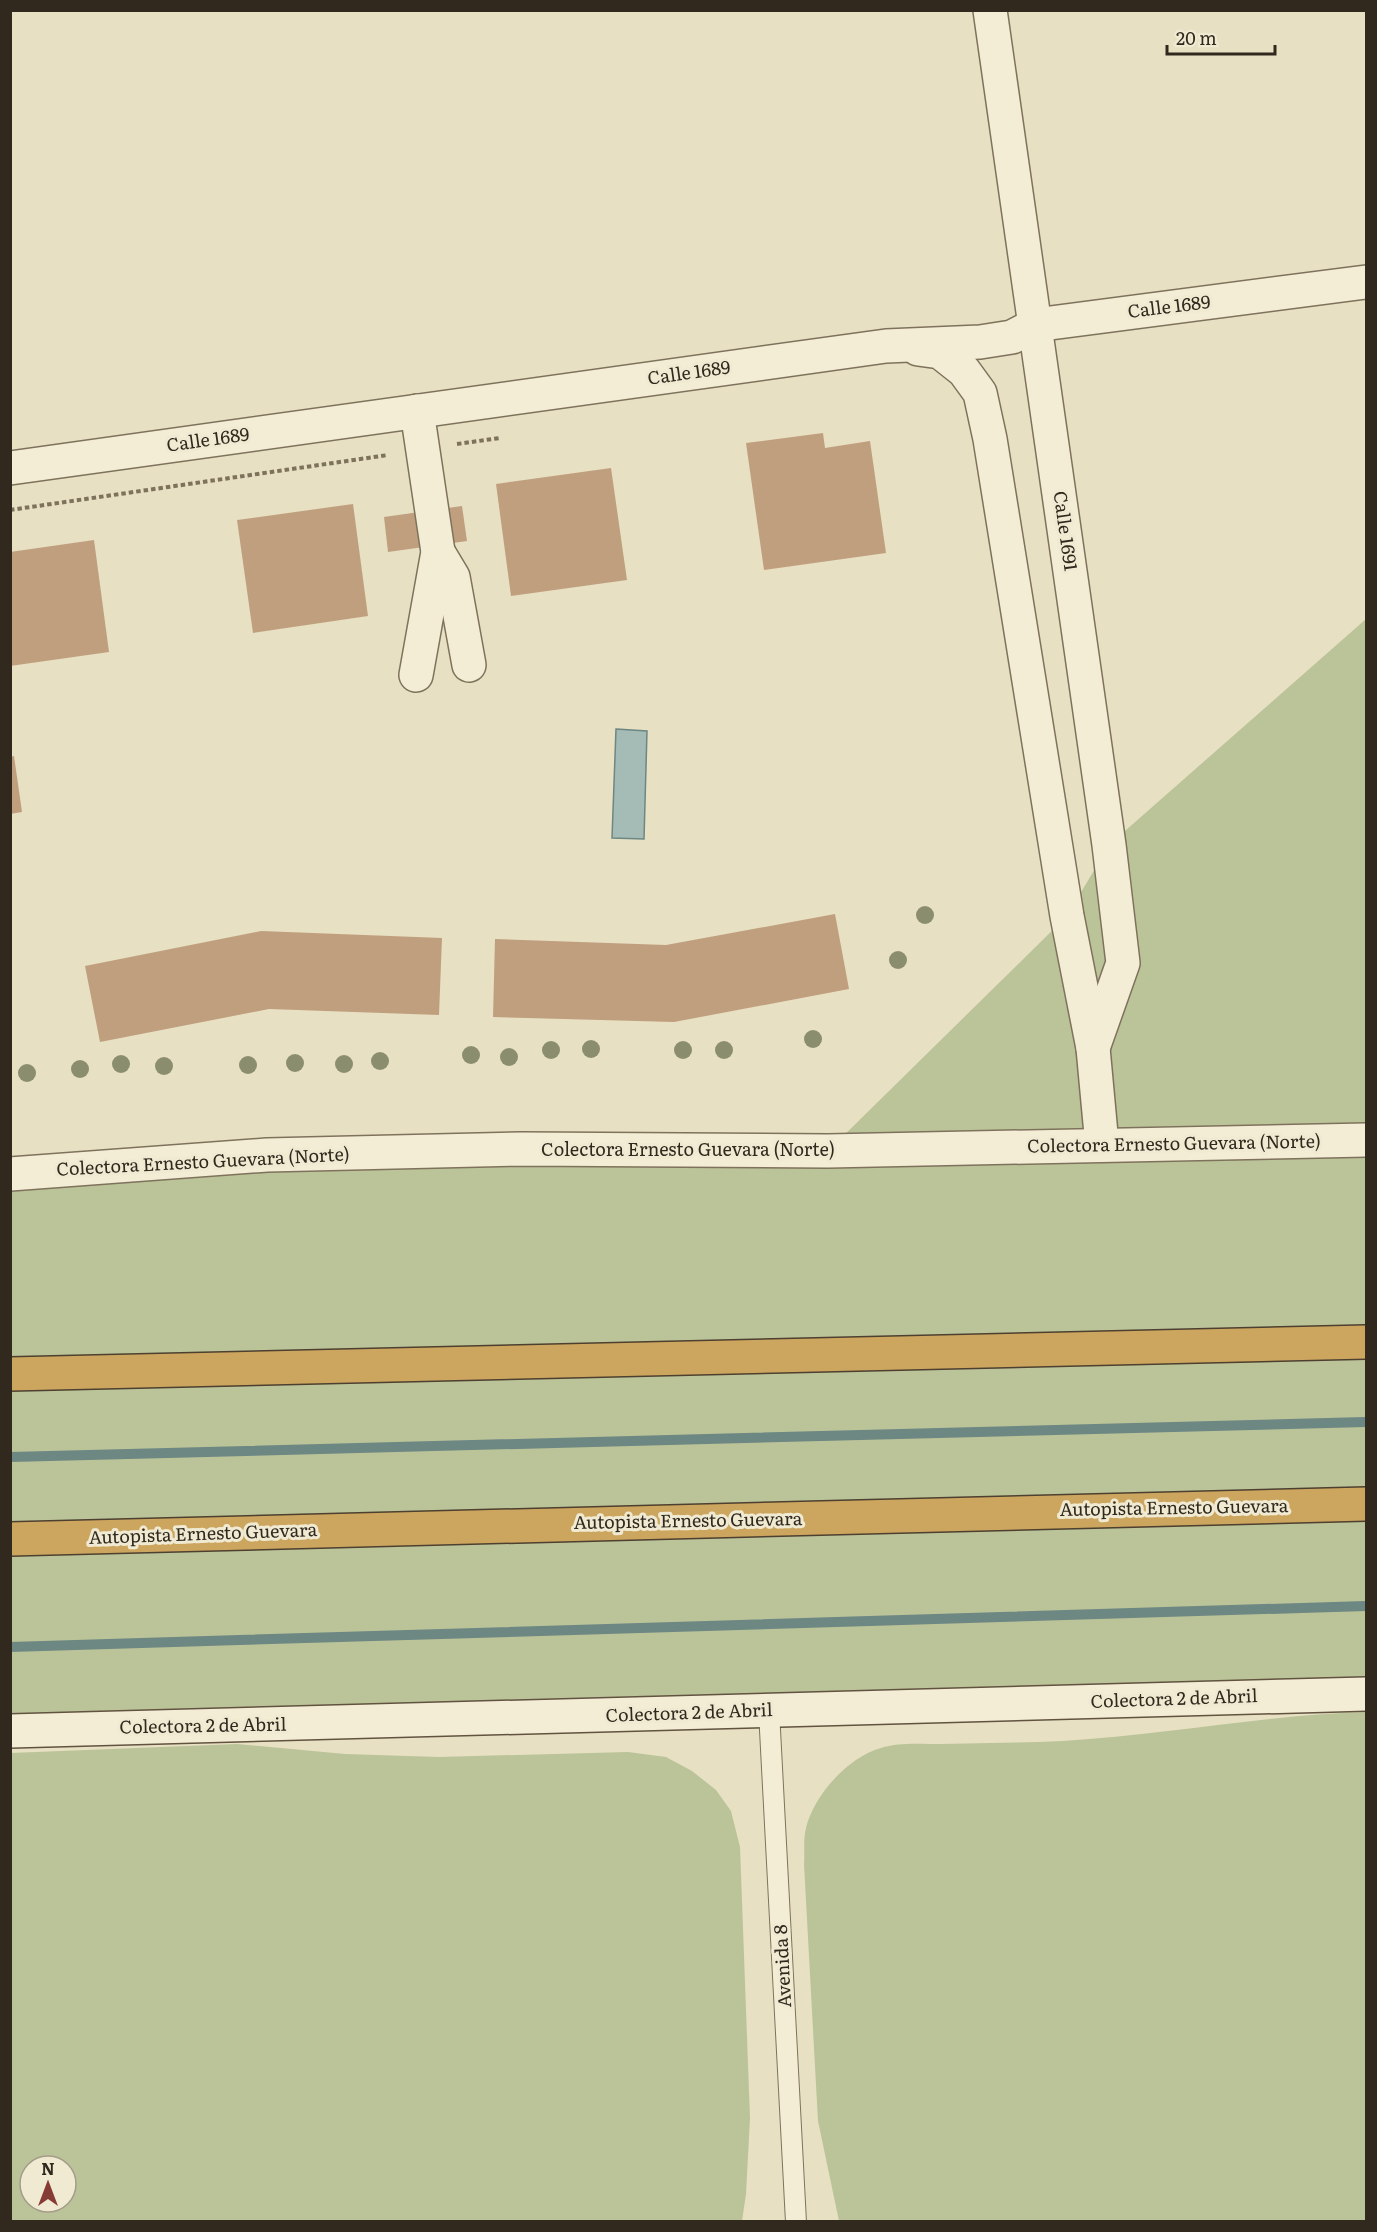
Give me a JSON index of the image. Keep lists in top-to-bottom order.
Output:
{
  "streets": {
    "highway": ["Autopista Ernesto Guevara"],
    "street": [
      "Calle 1689",
      "Calle 1691",
      "Colectora Ernesto Guevara (Norte)",
      "Colectora 2 de Abril"
    ],
    "lane": ["Avenida 8"]
  },
  "crossings": [
    ["Calle 1689", "Calle 1691"],
    ["Calle 1691", "Colectora Ernesto Guevara (Norte)"],
    ["Colectora 2 de Abril", "Avenida 8"]
  ],
  "scale_bar": "20 m",
  "north": "top"
}
